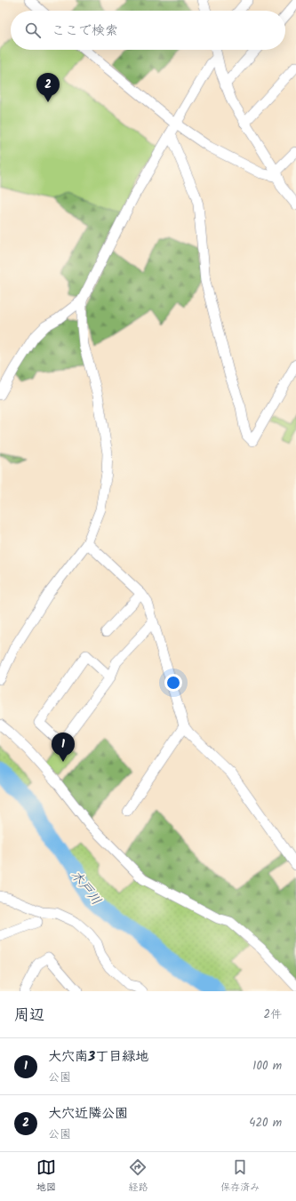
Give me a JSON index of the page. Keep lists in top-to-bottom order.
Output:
{
  "water": ["木戸川"],
  "page": {
    "search": "ここで検索",
    "pins": ["2", "1"],
    "heading": ["周辺", "2件"],
    "list": [
      {
        "mark": "1",
        "name": "大穴南3丁目緑地",
        "note": "公園",
        "value": "100 m"
      },
      {
        "mark": "2",
        "name": "大穴近隣公園",
        "note": "公園",
        "value": "420 m"
      }
    ],
    "nav": ["地図", "経路", "保存済み"]
  }
}
